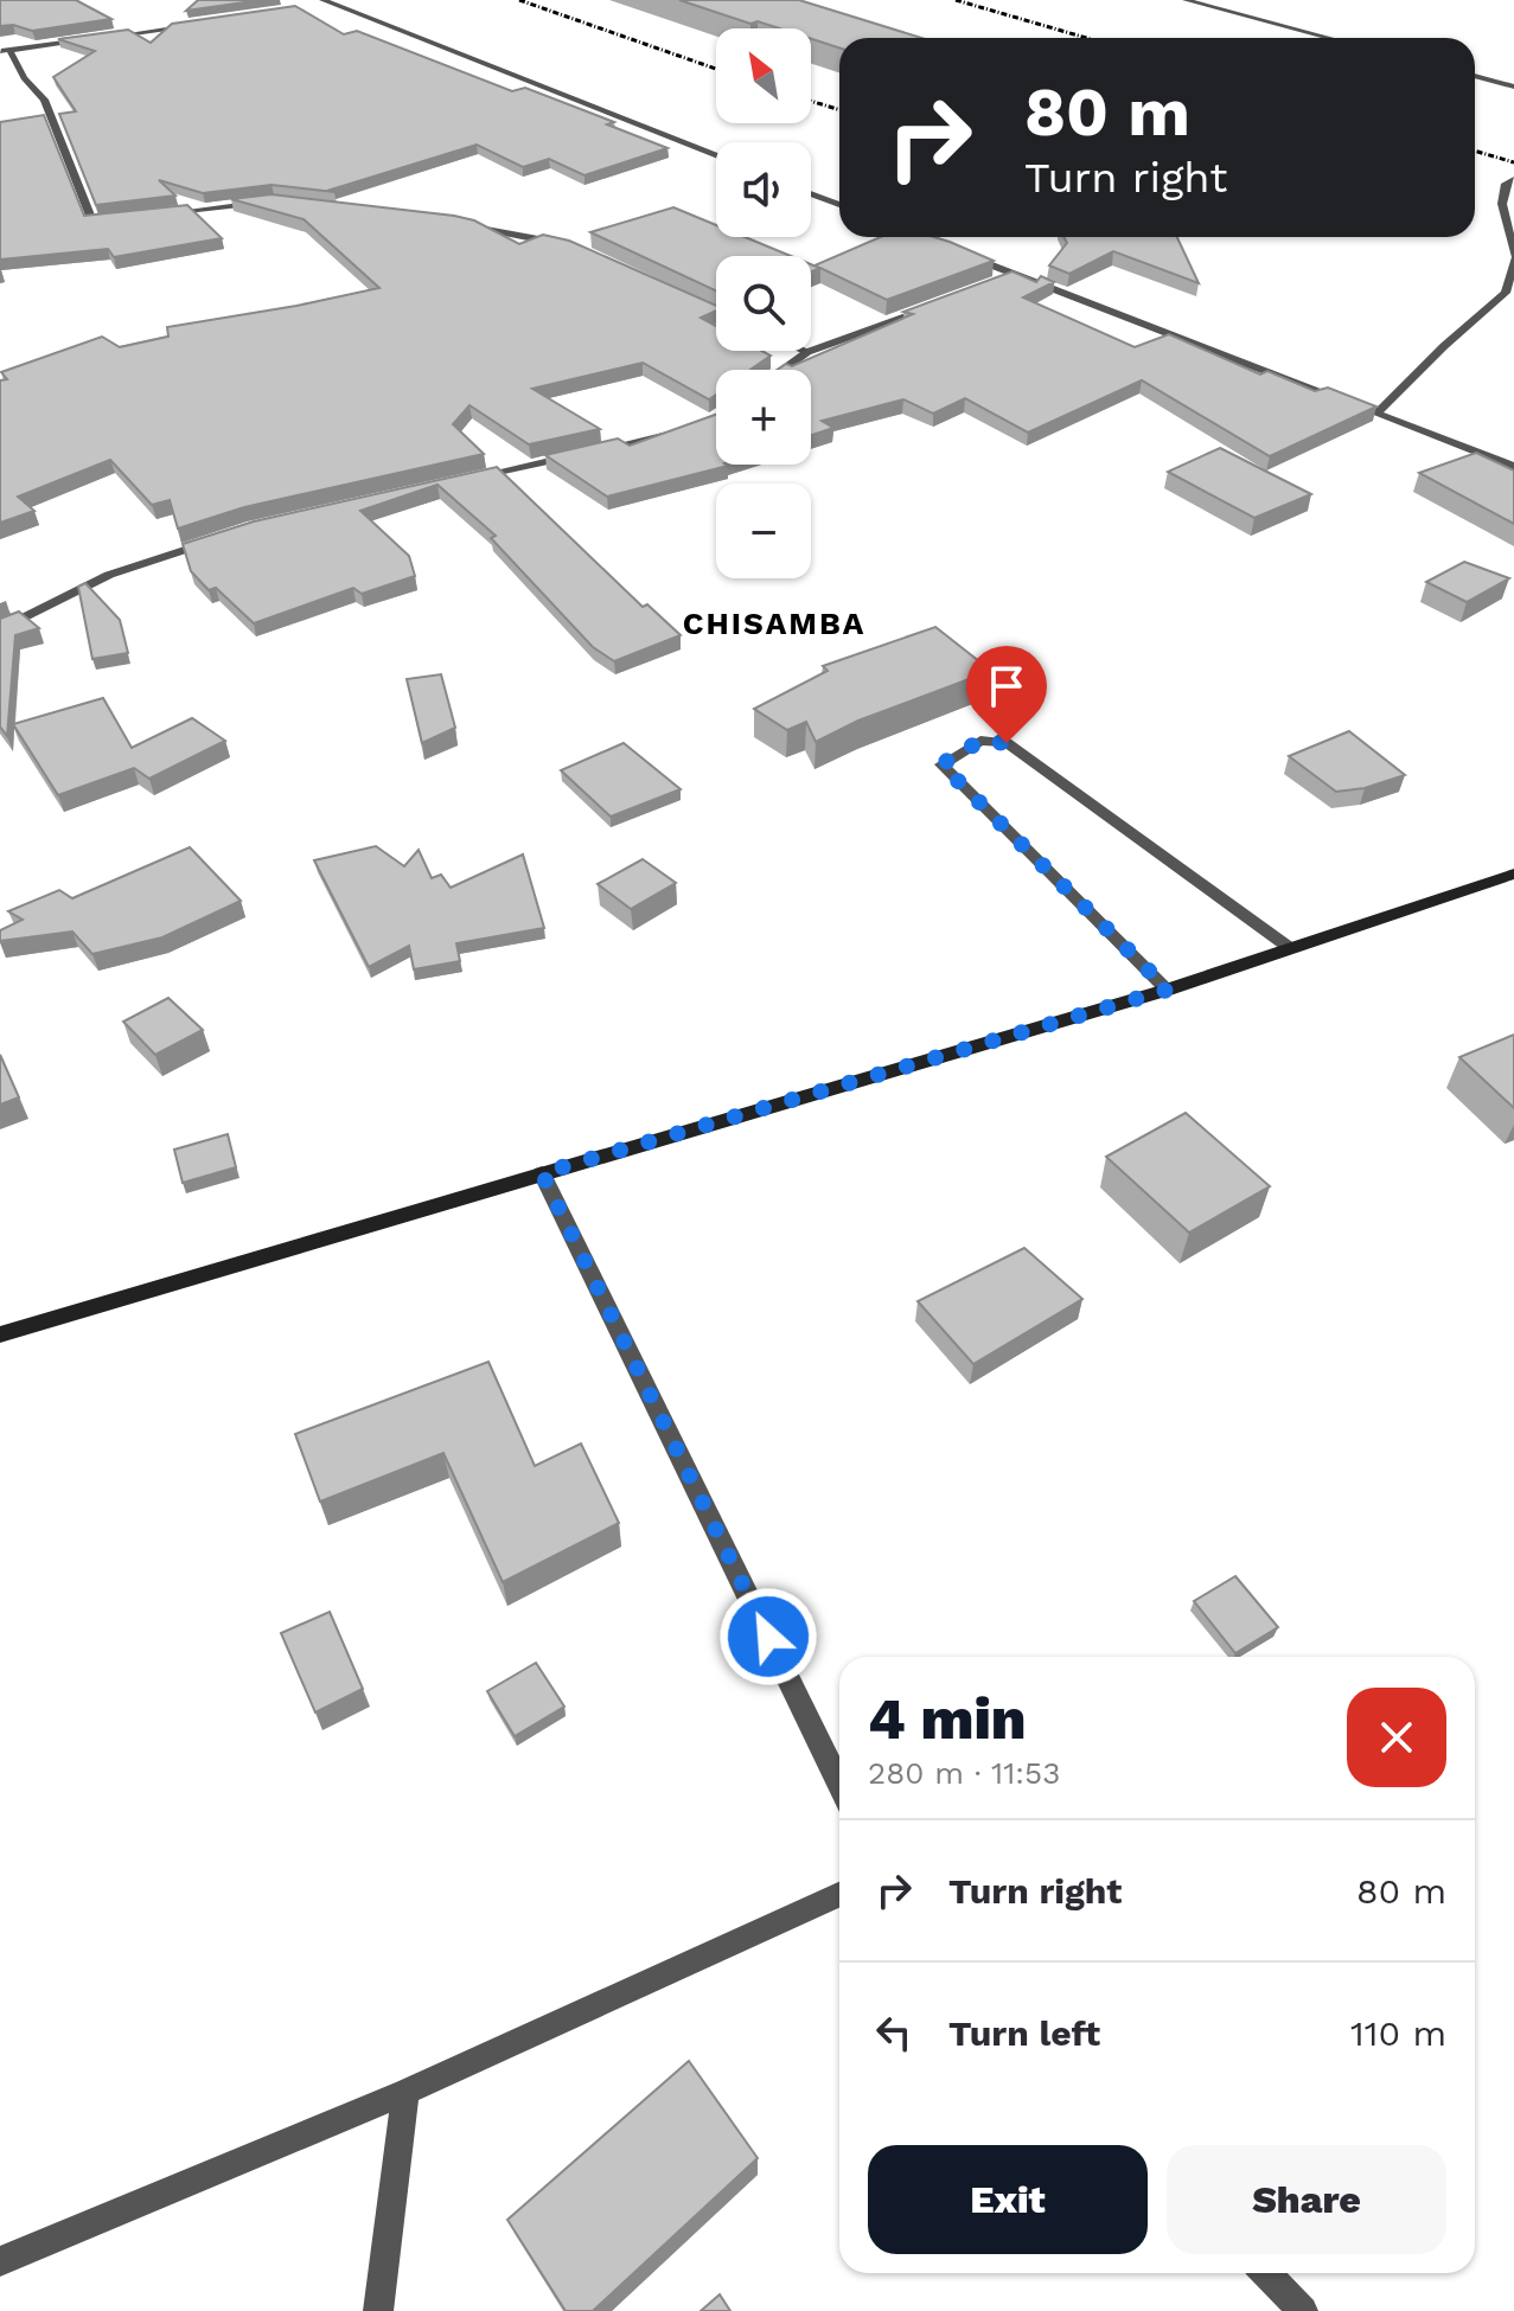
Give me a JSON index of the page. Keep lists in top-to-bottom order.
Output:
{
  "districts": ["CHISAMBA"],
  "north": "top left",
  "page": {
    "map_buttons": ["+", "−"],
    "turn": ["80 m", "Turn right"],
    "heading": ["4 min", "280 m · 11:53"],
    "list": [
      {
        "name": "Turn right",
        "value": "80 m"
      },
      {
        "name": "Turn left",
        "value": "110 m"
      }
    ],
    "buttons": ["Exit", "Share"]
  }
}
